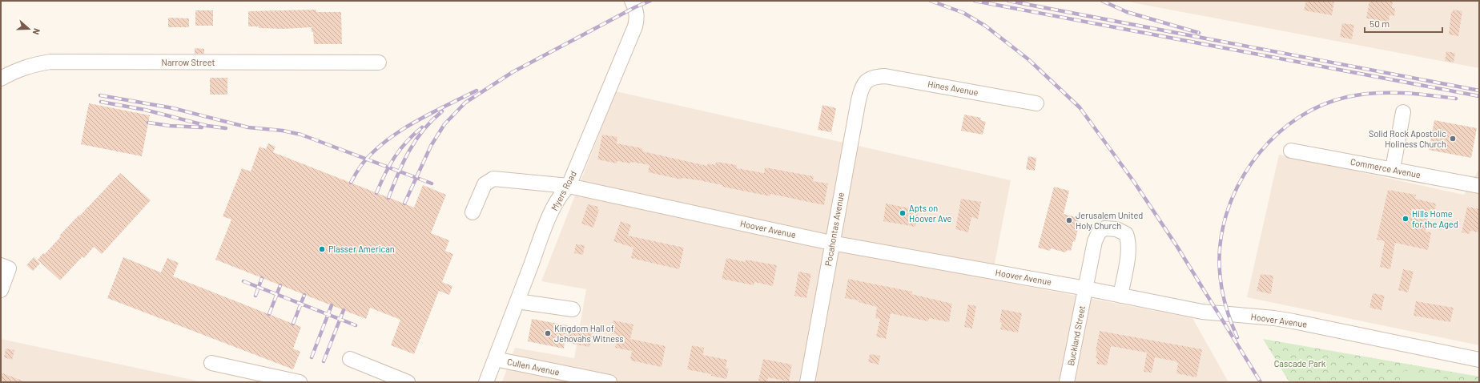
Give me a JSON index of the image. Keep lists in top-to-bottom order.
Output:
{
  "streets": {
    "street": [
      "Narrow Street",
      "Hines Avenue",
      "Commerce Avenue",
      "Myers Road",
      "Hoover Avenue",
      "Pocahontas Avenue",
      "Buckland Street",
      "Cullen Avenue"
    ]
  },
  "crossings": [
    ["Hines Avenue", "Pocahontas Avenue"],
    ["Myers Road", "Hoover Avenue"],
    ["Myers Road", "Cullen Avenue"],
    ["Hoover Avenue", "Pocahontas Avenue"],
    ["Hoover Avenue", "Buckland Street"]
  ],
  "parks": ["Cascade Park"],
  "places": [
    "Solid Rock Apostolic Holiness Church",
    "Apts on Hoover Ave",
    "Hills Home for the Aged",
    "Jerusalem United Holy Church",
    "Plasser American",
    "Kingdom Hall of Jehovahs Witness"
  ],
  "scale_bar": "50 m",
  "north": "right"
}
